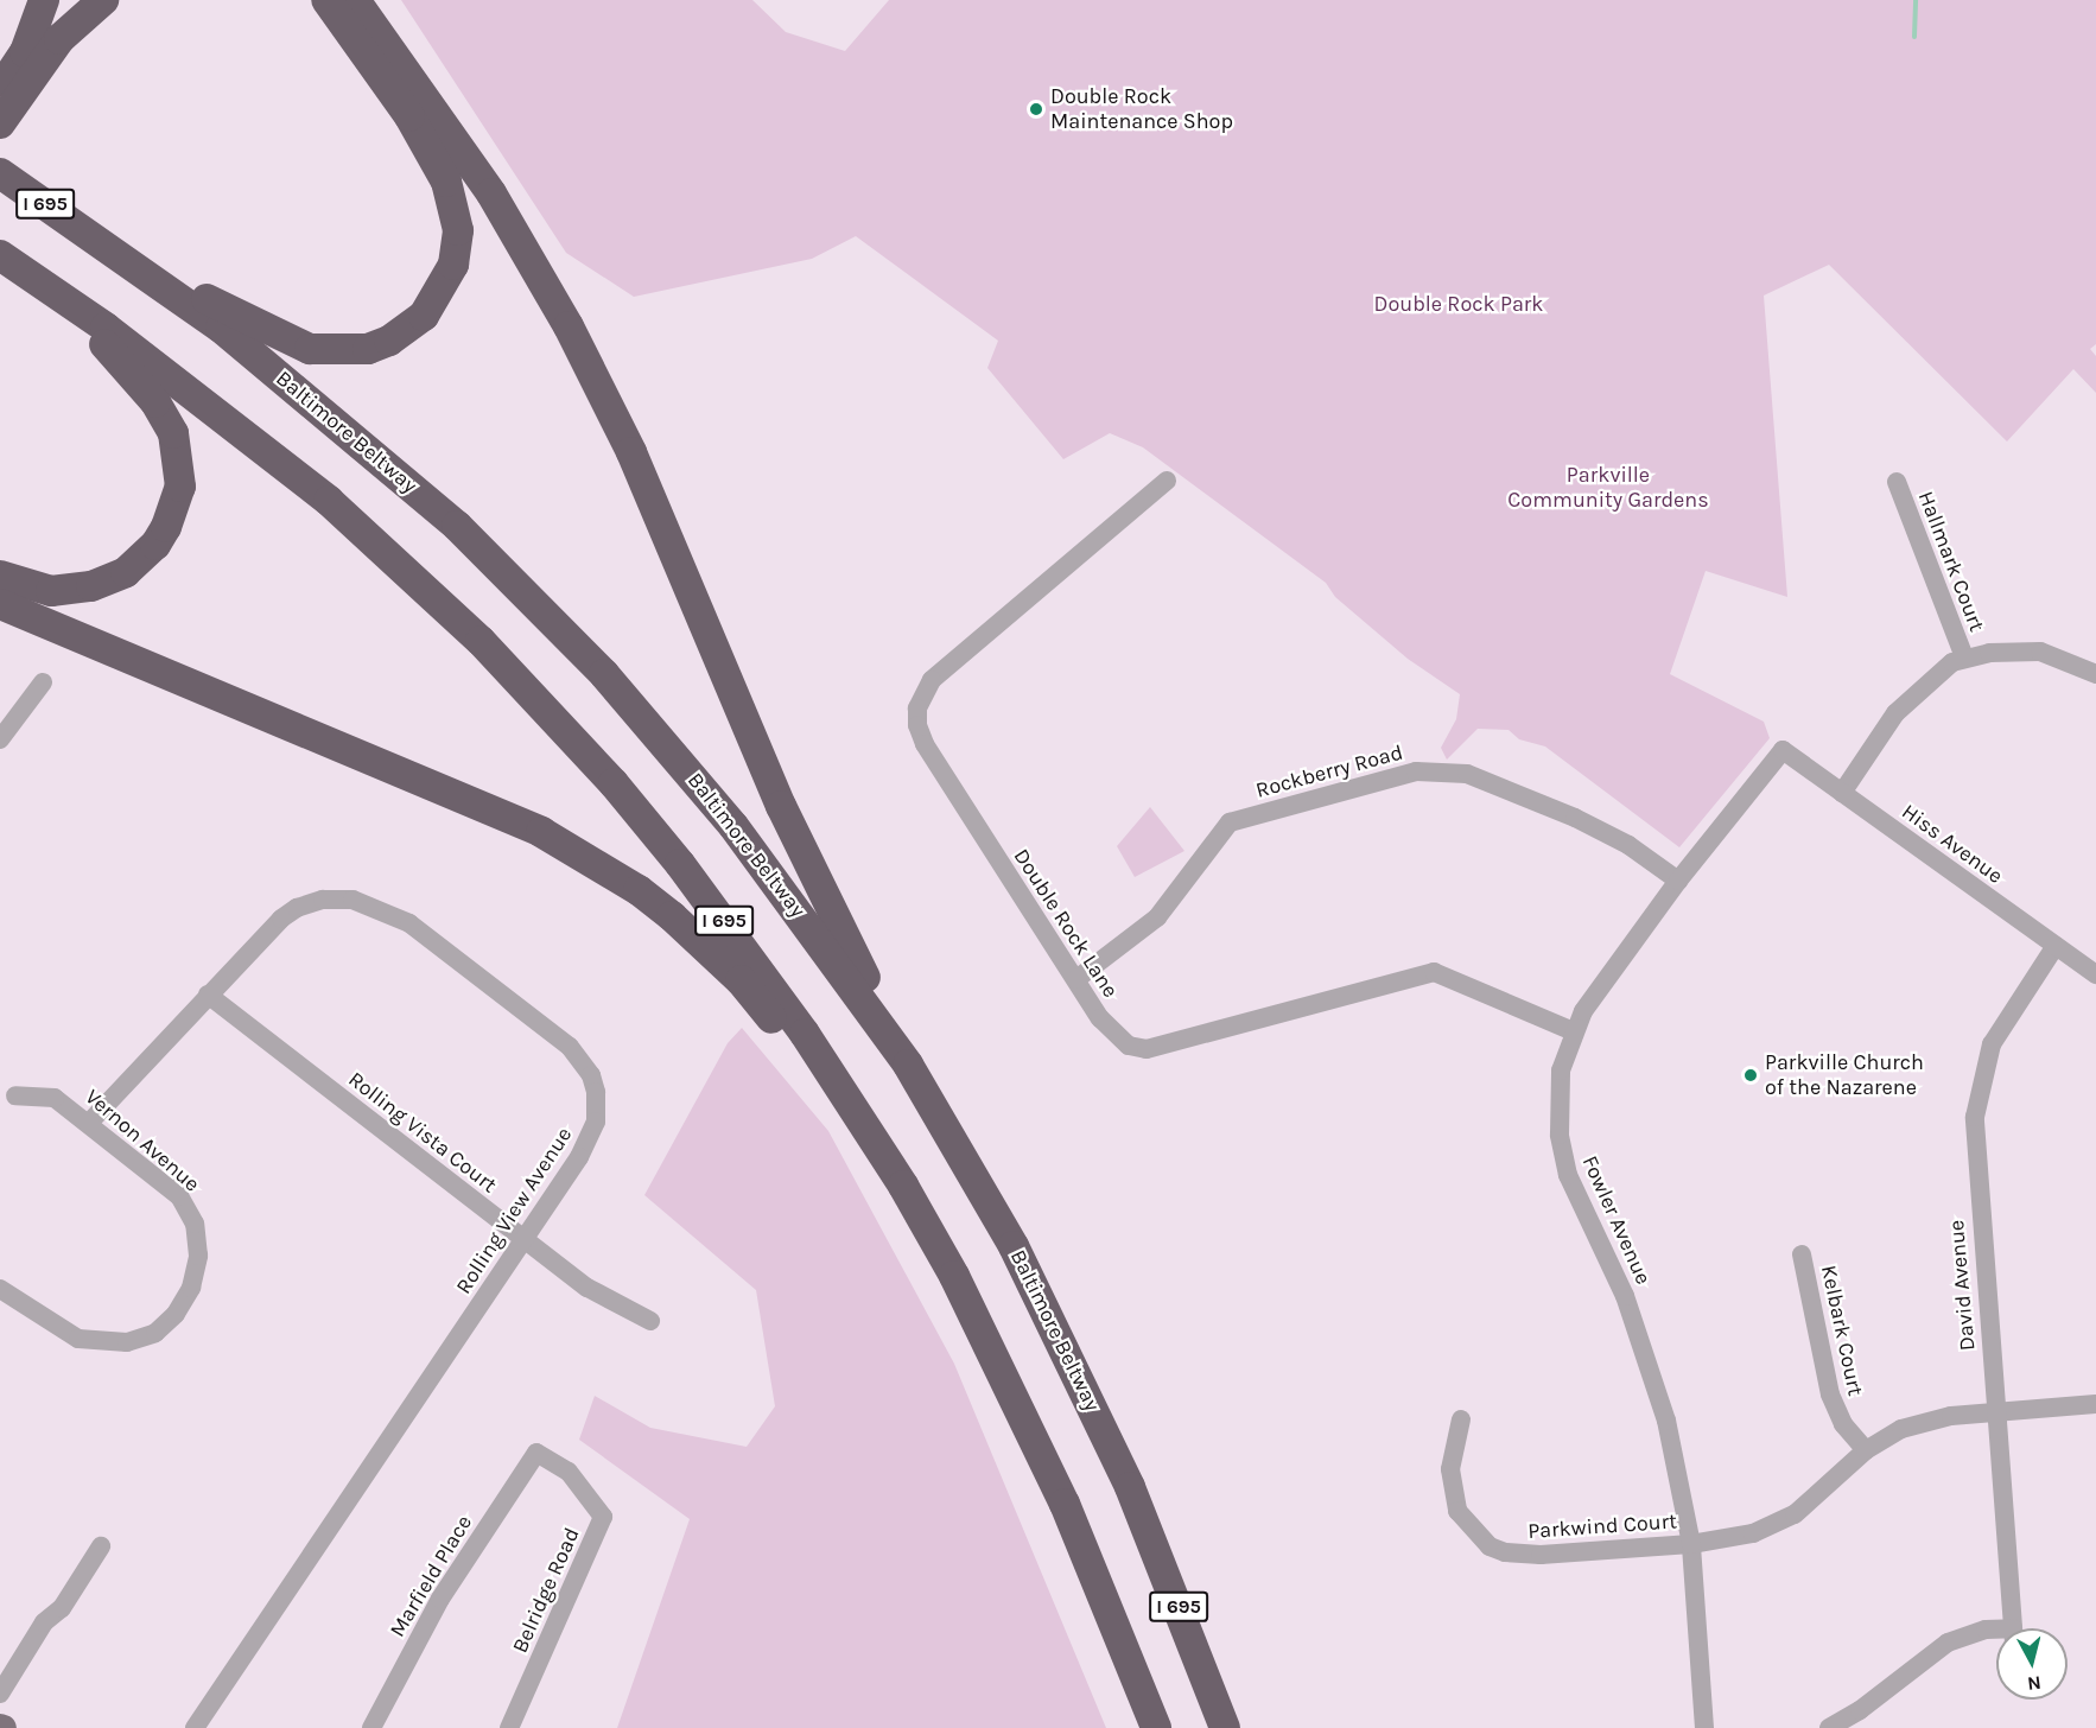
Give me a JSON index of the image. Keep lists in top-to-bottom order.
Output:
{
  "streets": {
    "highway": ["I 695", "Baltimore Beltway"],
    "street": [
      "Hallmark Court",
      "Rockberry Road",
      "Hiss Avenue",
      "Double Rock Lane",
      "Rolling Vista Court",
      "Vernon Avenue",
      "Rolling View Avenue",
      "Fowler Avenue",
      "David Avenue",
      "Kelbark Court",
      "Parkwind Court",
      "Marfield Place",
      "Belridge Road"
    ]
  },
  "crossings": [
    ["Rockberry Road", "Double Rock Lane"],
    ["Rockberry Road", "Fowler Avenue"],
    ["Hiss Avenue", "Fowler Avenue"],
    ["Hiss Avenue", "David Avenue"],
    ["Double Rock Lane", "Fowler Avenue"],
    ["Rolling Vista Court", "Rolling View Avenue"],
    ["Vernon Avenue", "Rolling View Avenue"],
    ["Fowler Avenue", "Parkwind Court"],
    ["David Avenue", "Parkwind Court"],
    ["Kelbark Court", "Parkwind Court"],
    ["Marfield Place", "Belridge Road"]
  ],
  "parks": ["Double Rock Park", "Parkville Community Gardens"],
  "places": ["Double Rock Maintenance Shop", "Parkville Church of the Nazarene"],
  "north": "bottom"
}
